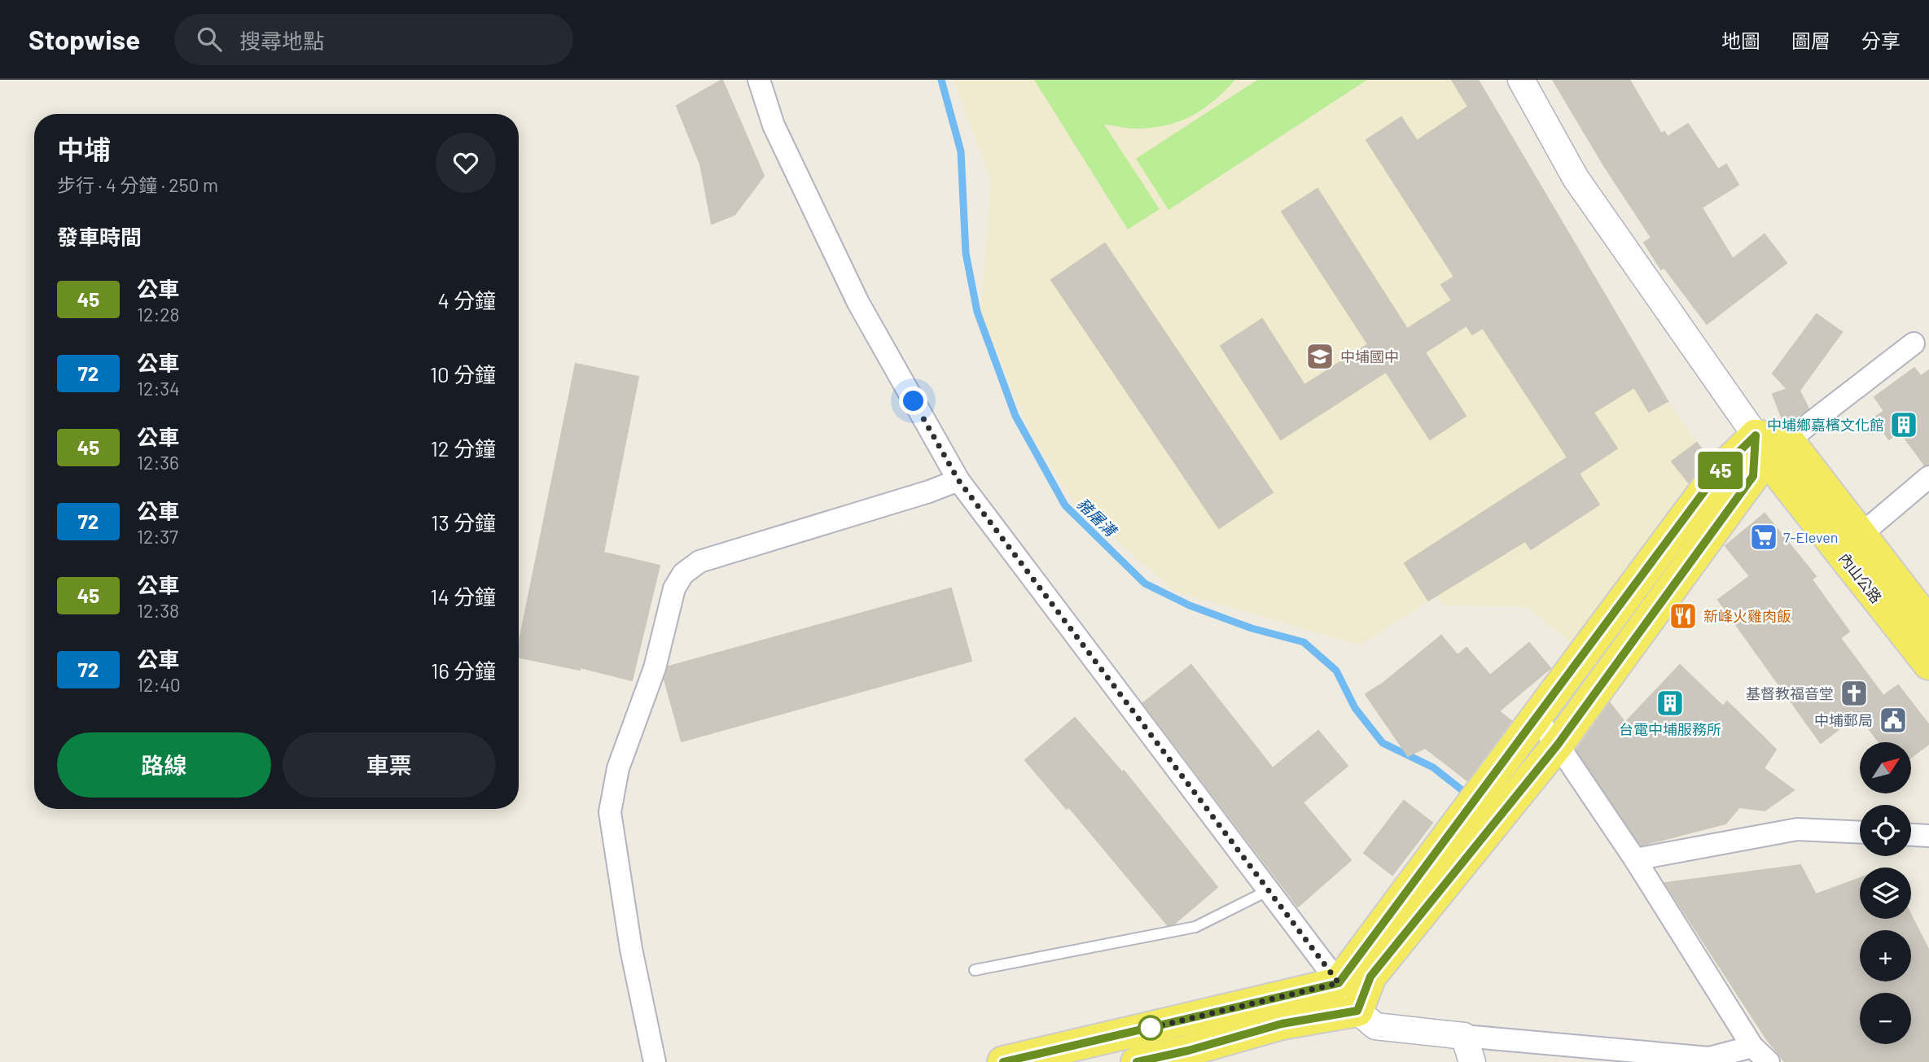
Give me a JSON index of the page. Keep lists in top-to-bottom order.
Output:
{
  "streets": {
    "main road": ["內山公路"]
  },
  "water": ["豬屠溝"],
  "places": {
    "school or university": ["中埔國中"],
    "building": ["中埔鄉嘉檳文化館", "台電中埔服務所"],
    "supermarket": ["7-Eleven"],
    "restaurant": ["新峰火雞肉飯"],
    "church": ["基督教福音堂"],
    "public building": ["中埔郵局"]
  },
  "lines": ["bus line 45"],
  "north": "top right",
  "page": {
    "header": "Stopwise",
    "search": "搜尋地點",
    "nav": ["地圖", "圖層", "分享"],
    "on_map": "45",
    "heading": [
      ["中埔", "步行 · 4 分鐘 · 250 m"],
      "發車時間"
    ],
    "list": [
      {
        "mark": "45",
        "name": "公車",
        "note": "12:28",
        "value": "4 分鐘"
      },
      {
        "mark": "72",
        "name": "公車",
        "note": "12:34",
        "value": "10 分鐘"
      },
      {
        "mark": "45",
        "name": "公車",
        "note": "12:36",
        "value": "12 分鐘"
      },
      {
        "mark": "72",
        "name": "公車",
        "note": "12:37",
        "value": "13 分鐘"
      },
      {
        "mark": "45",
        "name": "公車",
        "note": "12:38",
        "value": "14 分鐘"
      },
      {
        "mark": "72",
        "name": "公車",
        "note": "12:40",
        "value": "16 分鐘"
      }
    ],
    "buttons": ["路線", "車票"],
    "map_buttons": ["+", "−"]
  }
}
